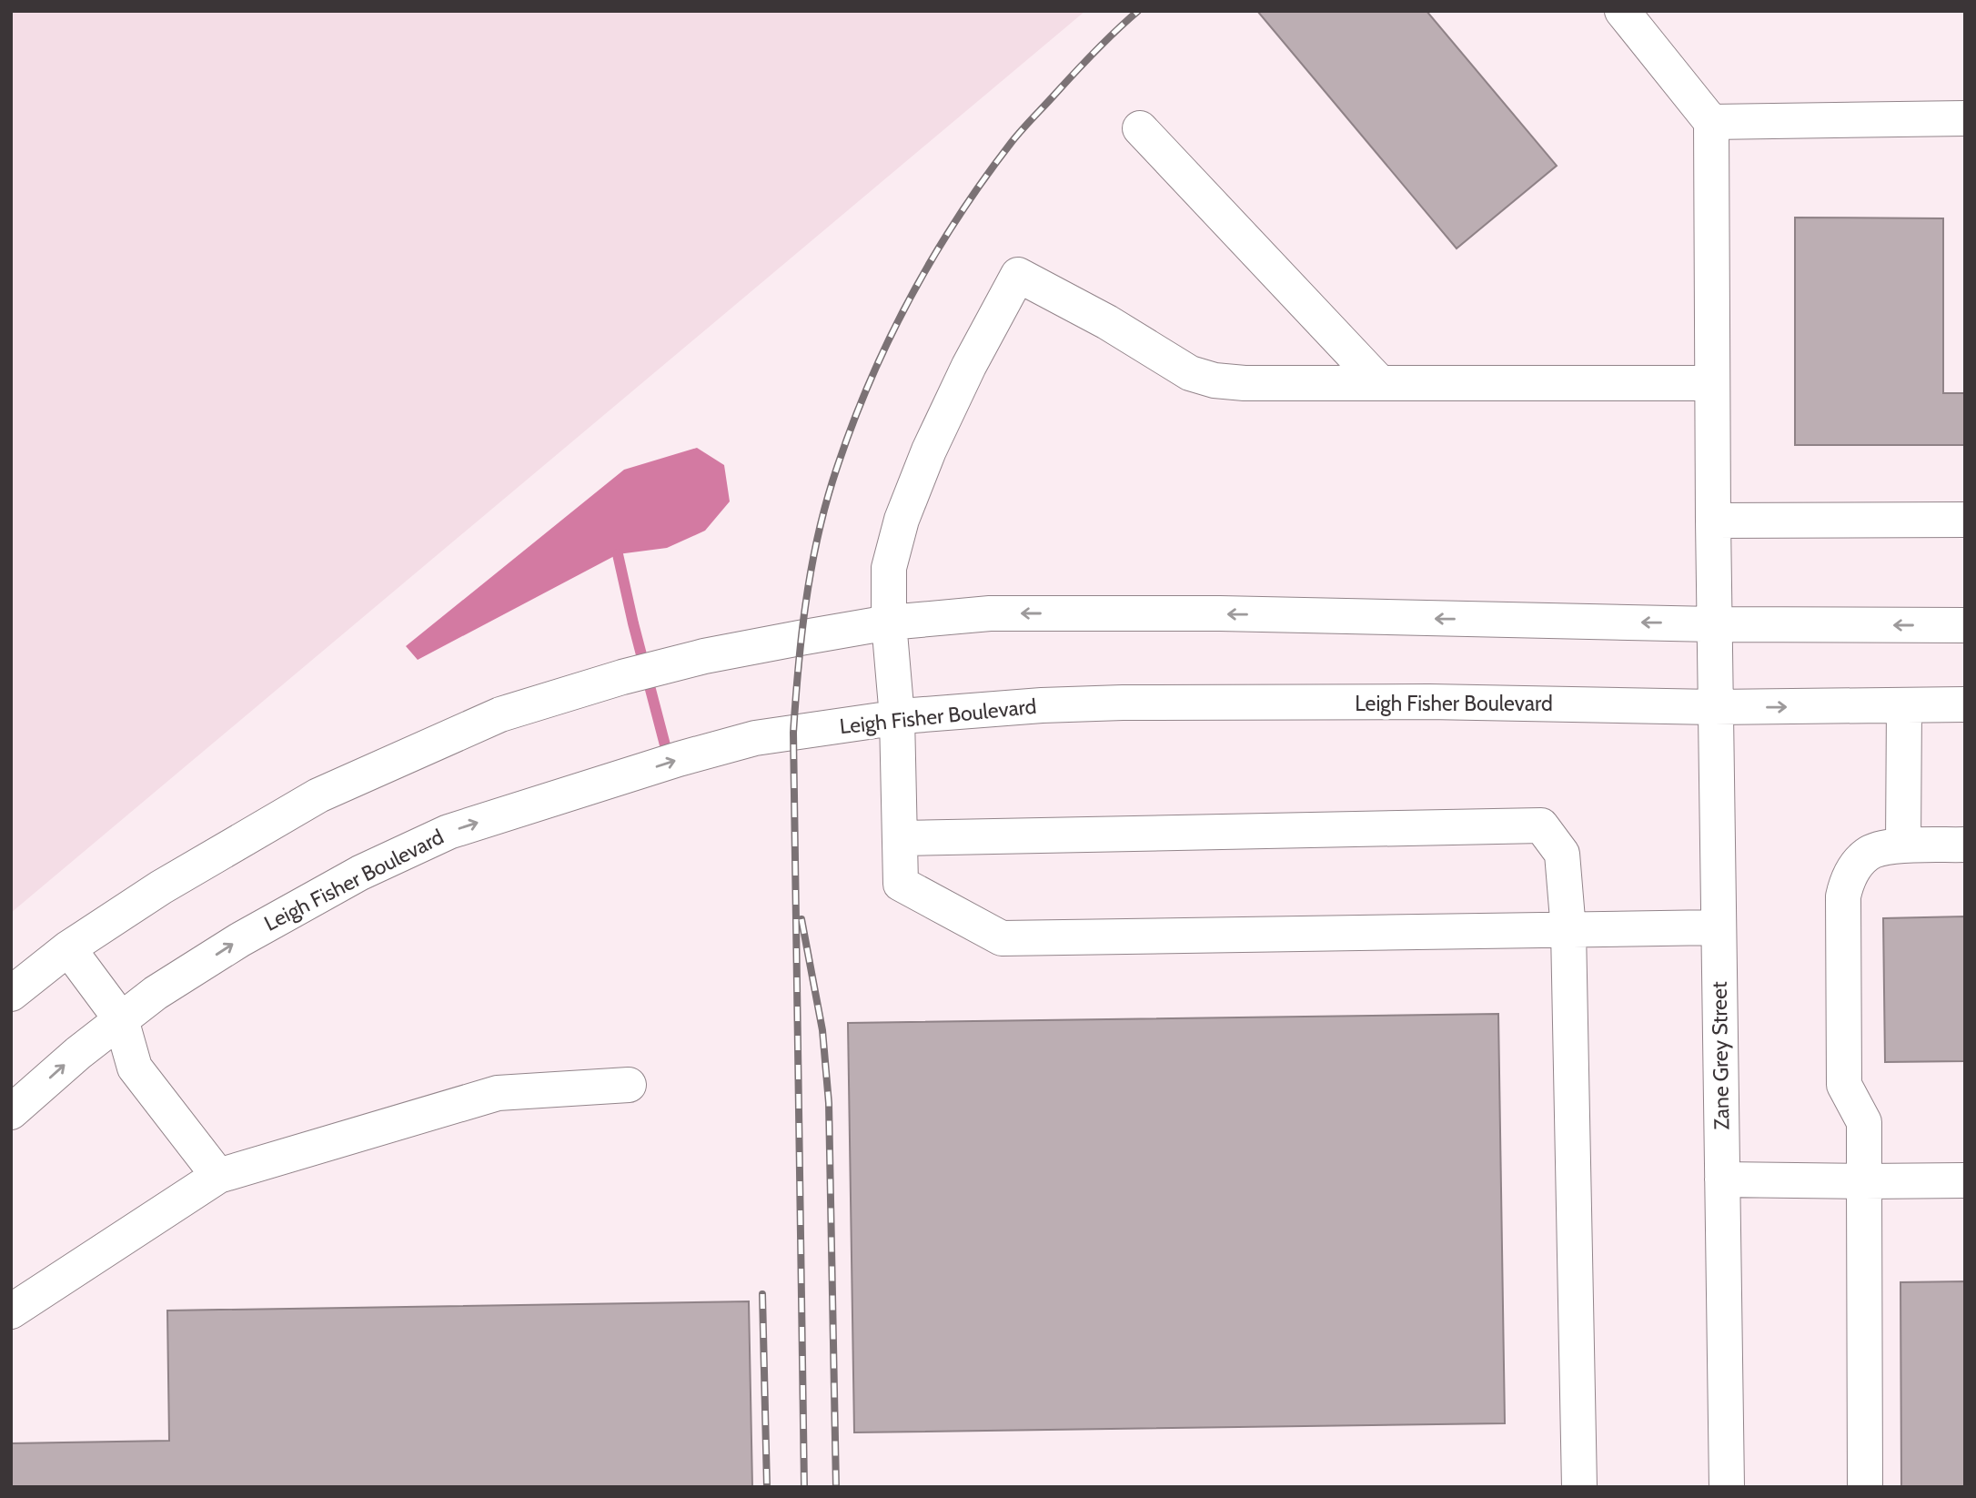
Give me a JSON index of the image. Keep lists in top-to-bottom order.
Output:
{
  "streets": {
    "street": ["Leigh Fisher Boulevard", "Zane Grey Street"]
  },
  "crossings": [
    ["Leigh Fisher Boulevard", "Zane Grey Street"]
  ]
}
